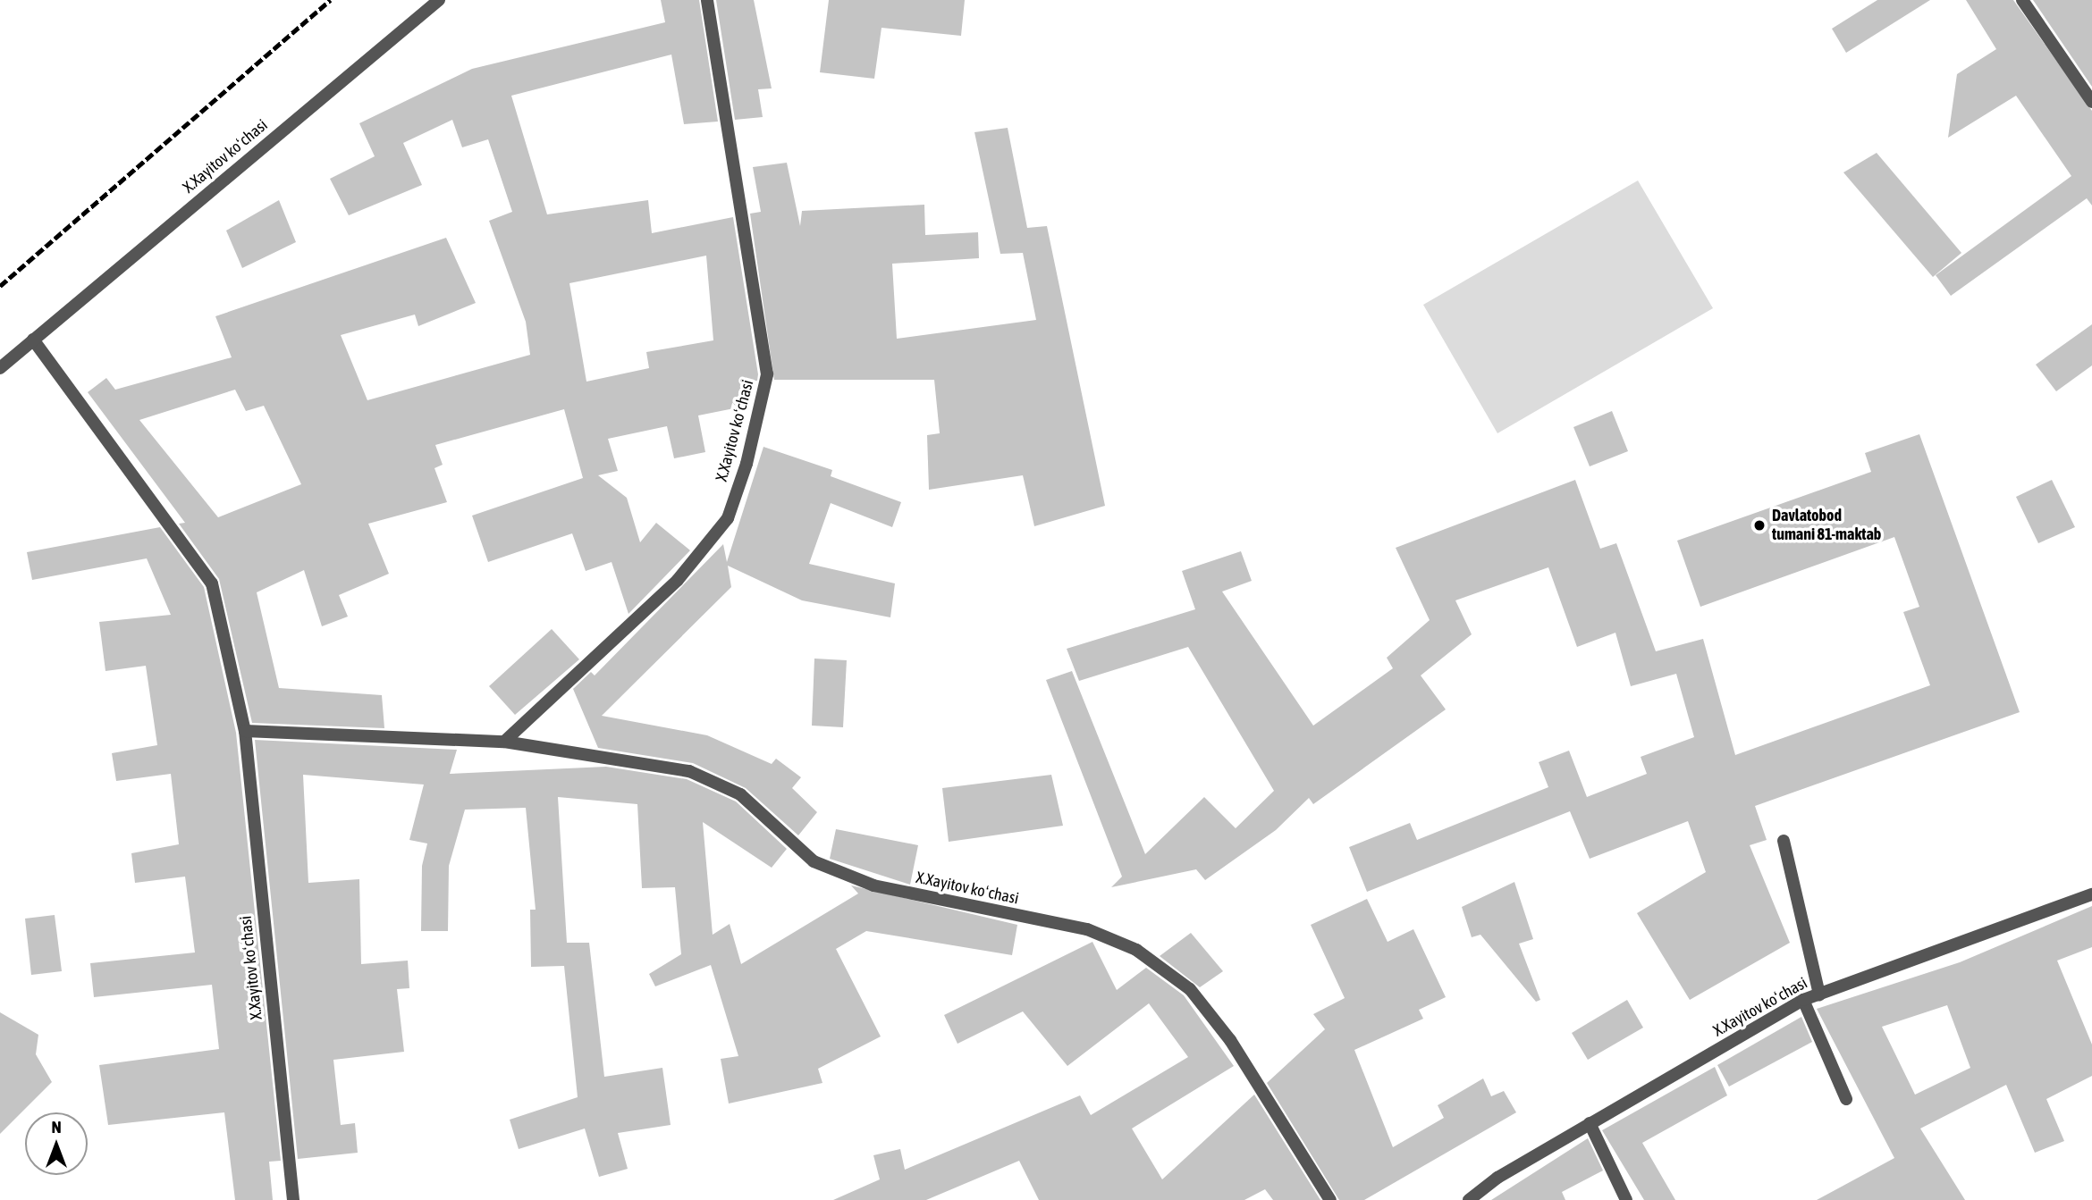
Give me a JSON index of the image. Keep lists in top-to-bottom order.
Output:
{
  "streets": {
    "street": ["X.Xayitov koʻchasi"]
  },
  "places": ["Davlatobod tumani 81-maktab"],
  "north": "top"
}
